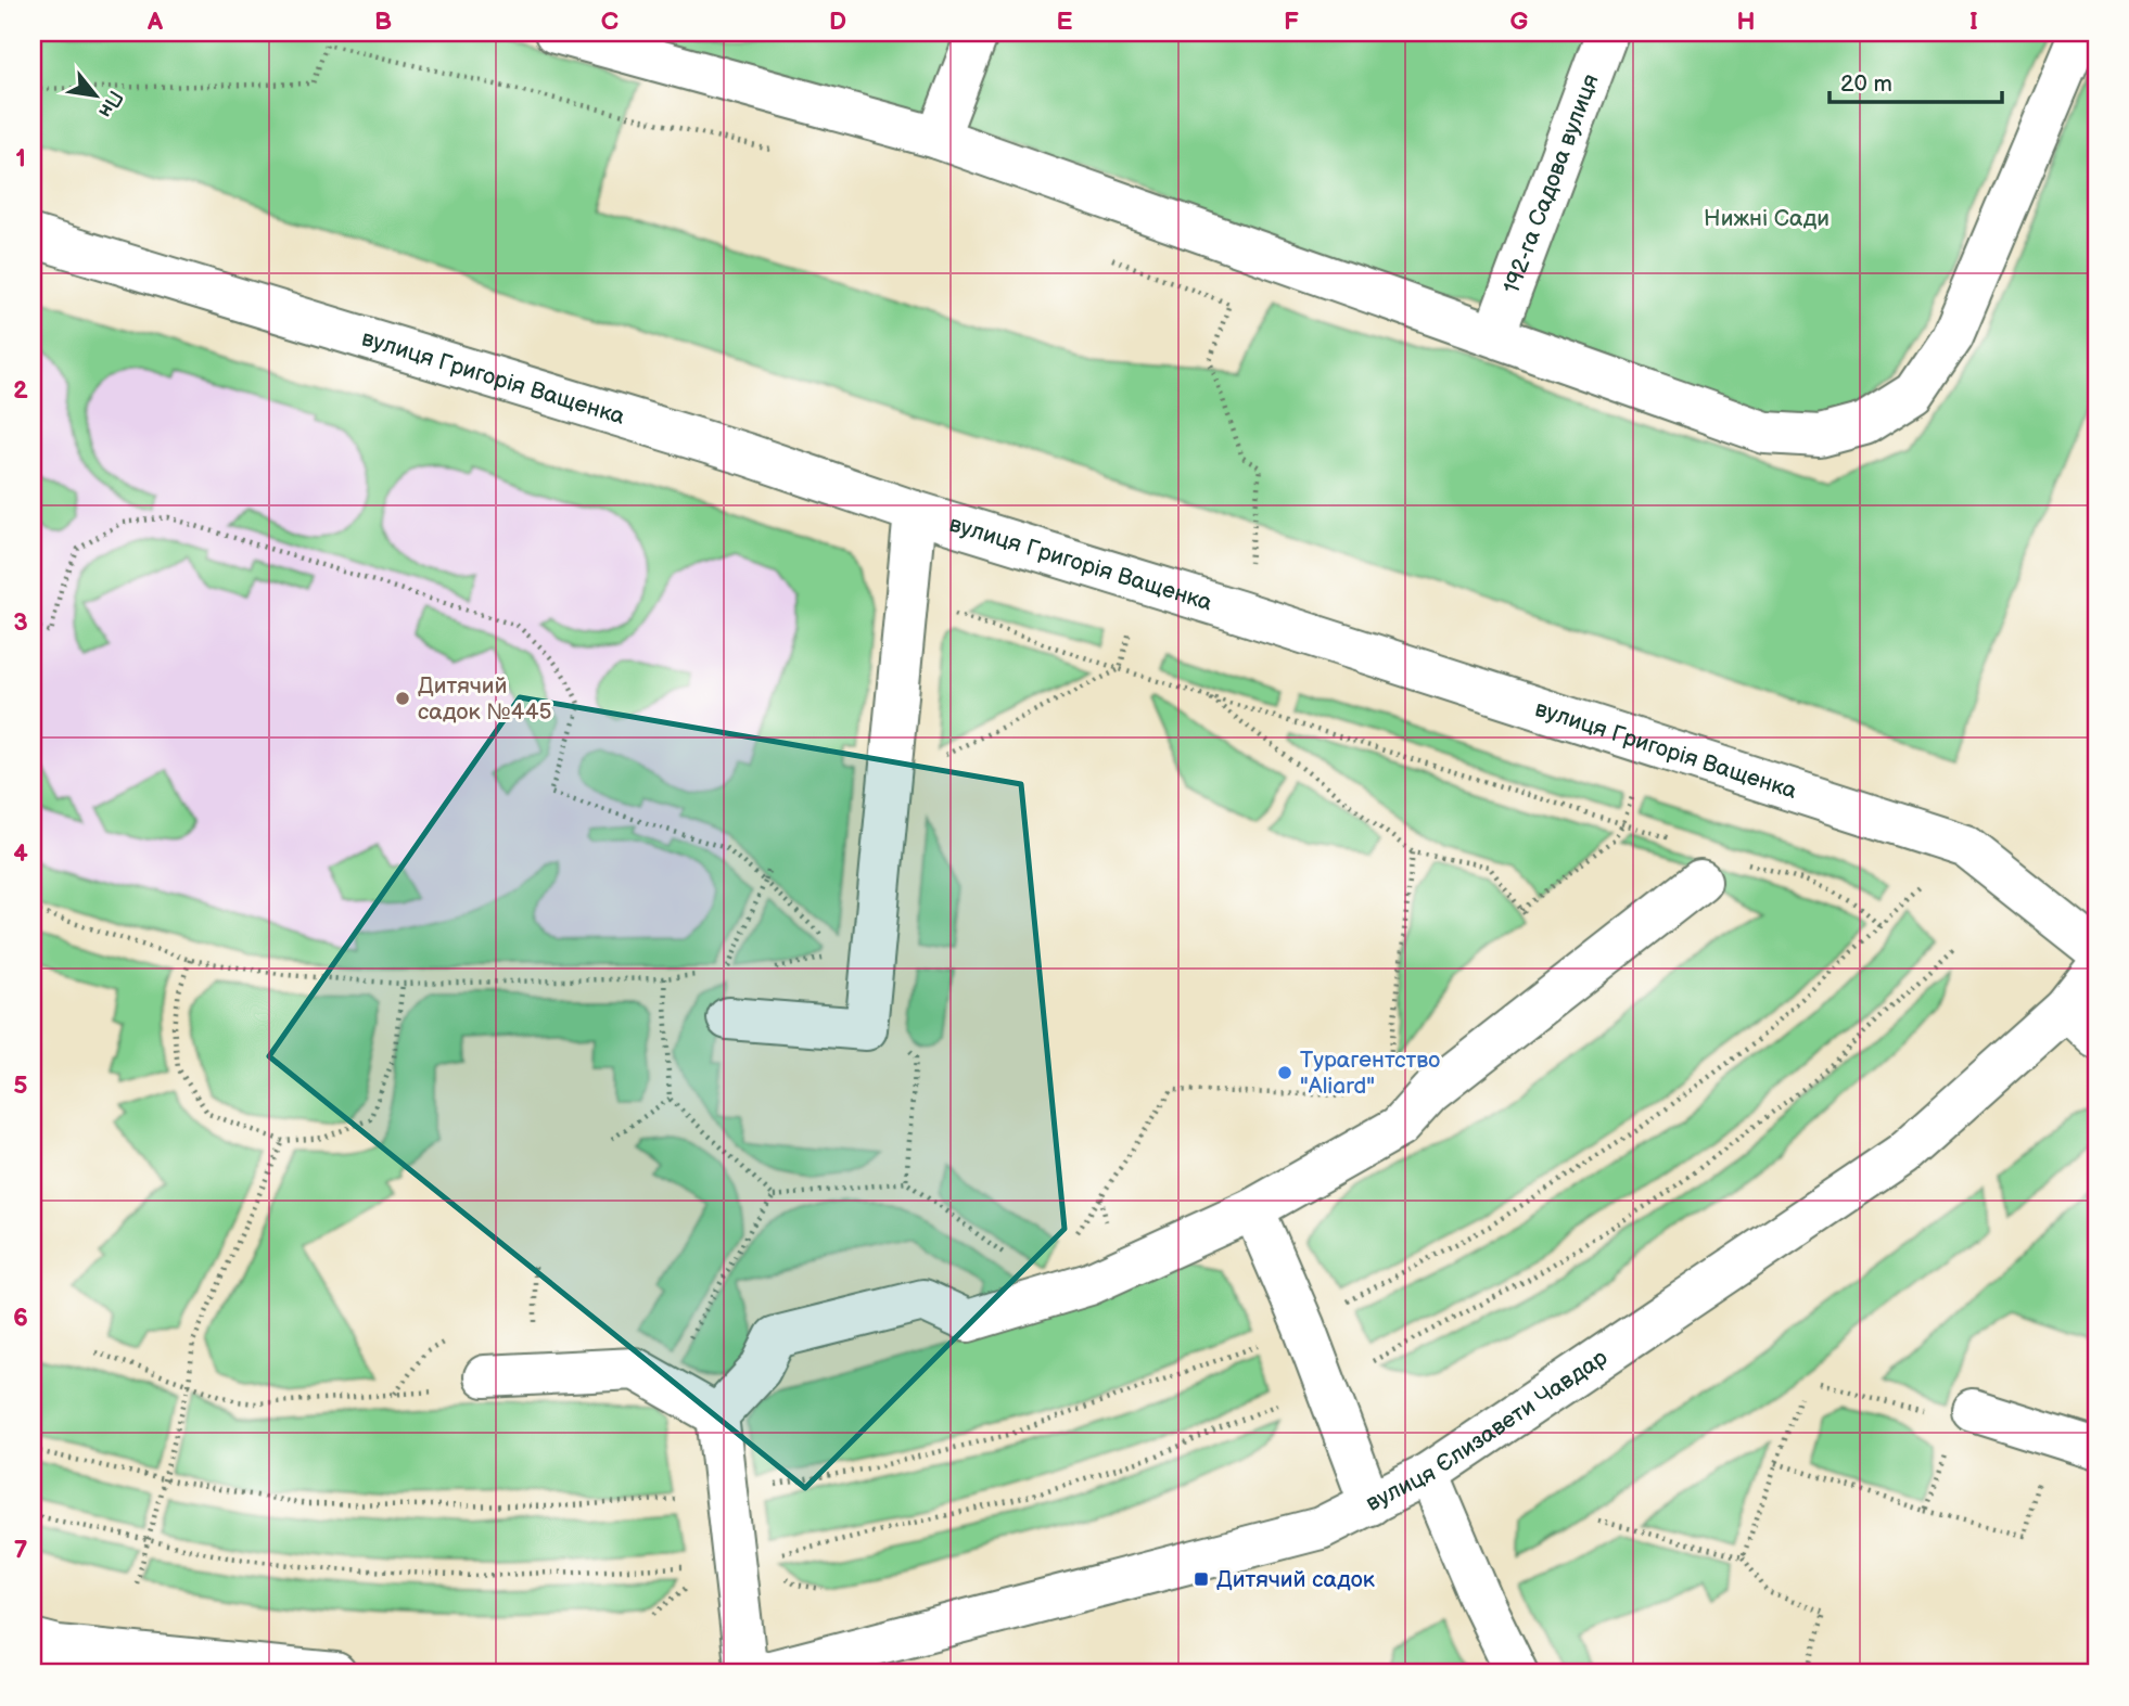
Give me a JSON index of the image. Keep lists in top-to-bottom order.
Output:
{
  "streets": {
    "street": ["192-га Садова вулиця", "вулиця Григорія Ващенка", "вулиця Єлизавети Чавдар"]
  },
  "parks": ["Нижні Сади"],
  "places": {
    "other": ["Дитячий садок №445", "Турагентство \"Aliard\""],
    "transit": ["Дитячий садок"]
  },
  "scale_bar": "20 m",
  "north": "bottom right",
  "grid": {
    "columns": [
      "A",
      "B",
      "C",
      "D",
      "E",
      "F",
      "G",
      "H",
      "I"
    ],
    "rows": [
      "1",
      "2",
      "3",
      "4",
      "5",
      "6",
      "7"
    ]
  }
}
